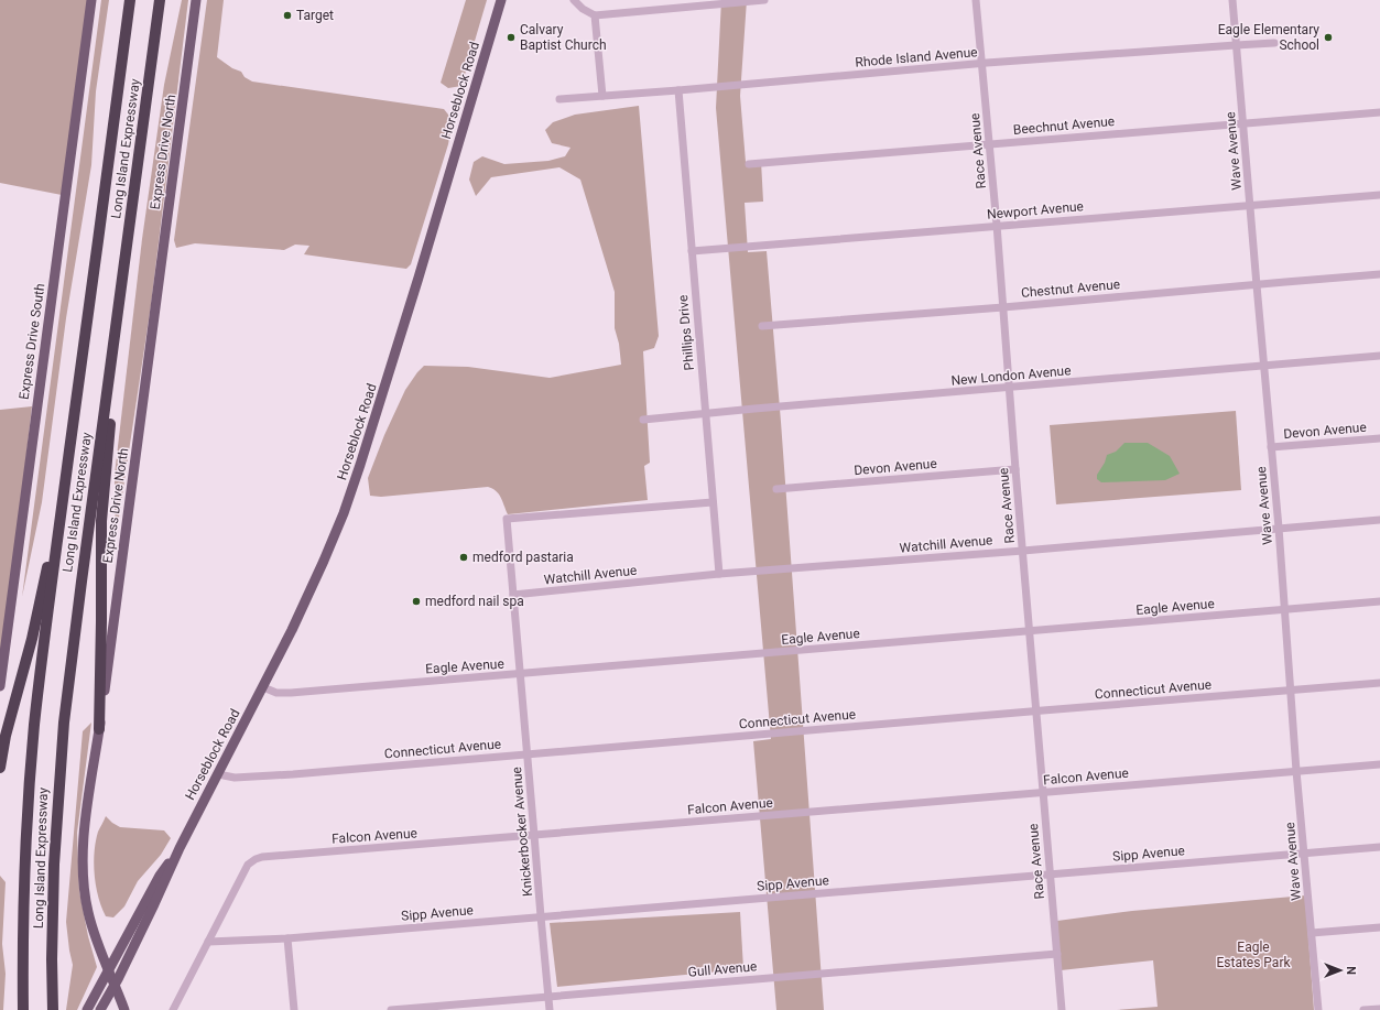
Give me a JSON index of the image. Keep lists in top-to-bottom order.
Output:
{
  "streets": {
    "highway": ["Long Island Expressway"],
    "main road": ["Horseblock Road", "Express Drive North", "Express Drive South"],
    "street": [
      "Rhode Island Avenue",
      "Beechnut Avenue",
      "Race Avenue",
      "Wave Avenue",
      "Newport Avenue",
      "Chestnut Avenue",
      "Phillips Drive",
      "New London Avenue",
      "Devon Avenue",
      "Watchill Avenue",
      "Eagle Avenue",
      "Connecticut Avenue",
      "Falcon Avenue",
      "Knickerbocker Avenue",
      "Sipp Avenue",
      "Gull Avenue"
    ]
  },
  "crossings": [
    ["Rhode Island Avenue", "Race Avenue"],
    ["Rhode Island Avenue", "Wave Avenue"],
    ["Rhode Island Avenue", "Phillips Drive"],
    ["Horseblock Road", "Express Drive North"],
    ["Horseblock Road", "Eagle Avenue"],
    ["Horseblock Road", "Connecticut Avenue"],
    ["Beechnut Avenue", "Race Avenue"],
    ["Beechnut Avenue", "Wave Avenue"],
    ["Race Avenue", "Newport Avenue"],
    ["Race Avenue", "Chestnut Avenue"],
    ["Race Avenue", "New London Avenue"],
    ["Race Avenue", "Devon Avenue"],
    ["Race Avenue", "Watchill Avenue"],
    ["Race Avenue", "Eagle Avenue"],
    ["Race Avenue", "Connecticut Avenue"],
    ["Race Avenue", "Falcon Avenue"],
    ["Race Avenue", "Sipp Avenue"],
    ["Race Avenue", "Gull Avenue"],
    ["Wave Avenue", "Newport Avenue"],
    ["Wave Avenue", "Chestnut Avenue"],
    ["Wave Avenue", "New London Avenue"],
    ["Wave Avenue", "Devon Avenue"],
    ["Wave Avenue", "Watchill Avenue"],
    ["Wave Avenue", "Eagle Avenue"],
    ["Wave Avenue", "Connecticut Avenue"],
    ["Wave Avenue", "Falcon Avenue"],
    ["Wave Avenue", "Sipp Avenue"],
    ["Newport Avenue", "Phillips Drive"],
    ["Phillips Drive", "New London Avenue"],
    ["Phillips Drive", "Watchill Avenue"],
    ["Phillips Drive", "Knickerbocker Avenue"],
    ["Watchill Avenue", "Knickerbocker Avenue"],
    ["Eagle Avenue", "Knickerbocker Avenue"],
    ["Connecticut Avenue", "Knickerbocker Avenue"],
    ["Falcon Avenue", "Knickerbocker Avenue"],
    ["Falcon Avenue", "Sipp Avenue"],
    ["Knickerbocker Avenue", "Sipp Avenue"],
    ["Knickerbocker Avenue", "Gull Avenue"]
  ],
  "parks": ["Eagle Estates Park"],
  "places": [
    "Target",
    "Calvary Baptist Church",
    "Eagle Elementary School",
    "medford pastaria",
    "medford nail spa"
  ],
  "north": "right"
}
